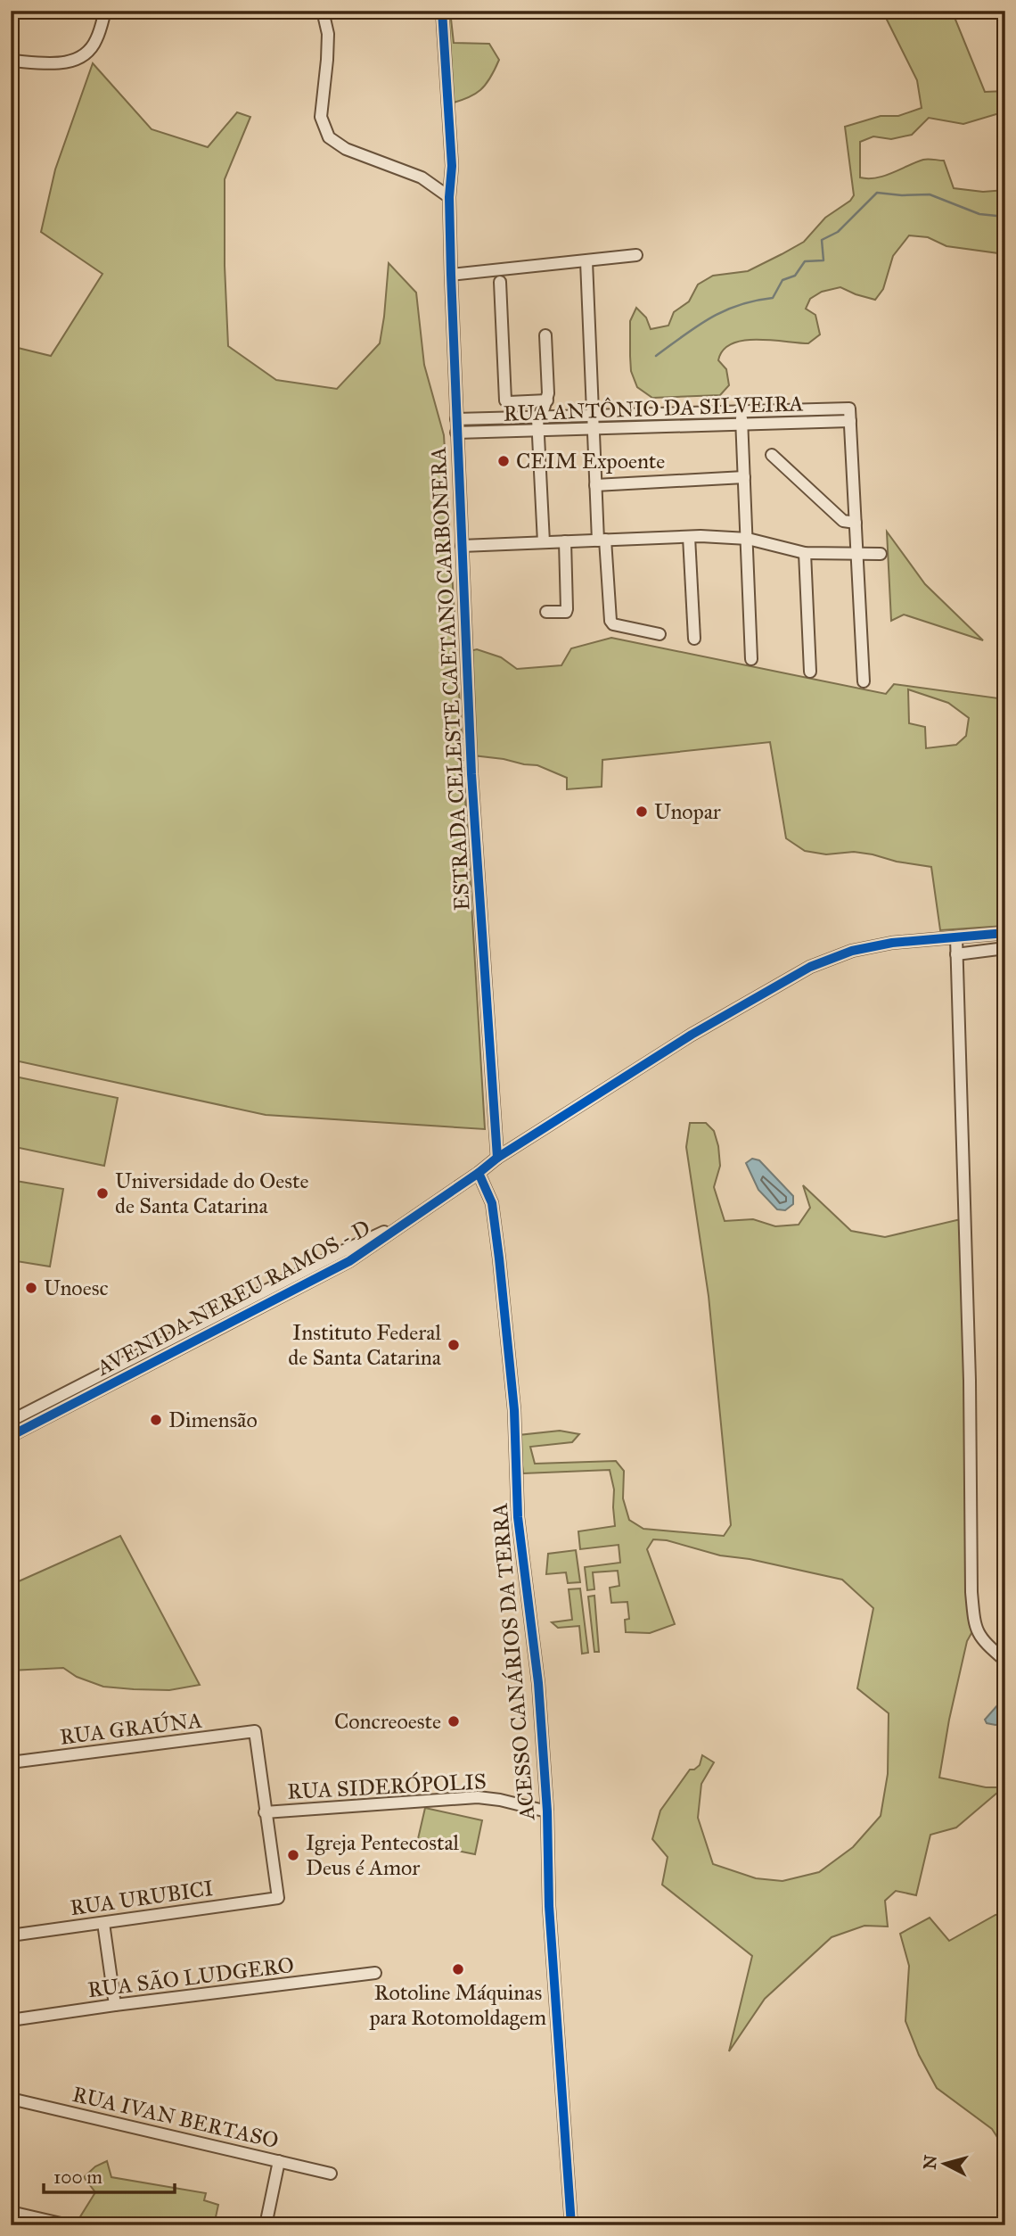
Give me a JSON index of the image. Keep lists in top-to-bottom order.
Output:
{
  "streets": {
    "street": [
      "RUA ANTÔNIO DA SILVEIRA",
      "ESTRADA CELESTE CAETANO CARBONERA",
      "AVENIDA NEREU RAMOS - D",
      "ACESSO CANÁRIOS DA TERRA",
      "RUA GRAÚNA",
      "RUA SIDERÓPOLIS",
      "RUA URUBICI",
      "RUA SÃO LUDGERO",
      "RUA IVAN BERTASO"
    ]
  },
  "crossings": [
    ["RUA ANTÔNIO DA SILVEIRA", "ESTRADA CELESTE CAETANO CARBONERA"],
    ["ESTRADA CELESTE CAETANO CARBONERA", "AVENIDA NEREU RAMOS - D"],
    ["AVENIDA NEREU RAMOS - D", "ACESSO CANÁRIOS DA TERRA"],
    ["ACESSO CANÁRIOS DA TERRA", "RUA SIDERÓPOLIS"],
    ["RUA GRAÚNA", "RUA SIDERÓPOLIS"],
    ["RUA GRAÚNA", "RUA URUBICI"],
    ["RUA SIDERÓPOLIS", "RUA URUBICI"]
  ],
  "places": [
    "CEIM Expoente",
    "Unopar",
    "Universidade do Oeste de Santa Catarina",
    "Unoesc",
    "Instituto Federal de Santa Catarina",
    "Dimensão",
    "Concreoeste",
    "Igreja Pentecostal Deus é Amor",
    "Rotoline Máquinas para Rotomoldagem"
  ],
  "scale_bar": "100 m",
  "north": "left"
}
